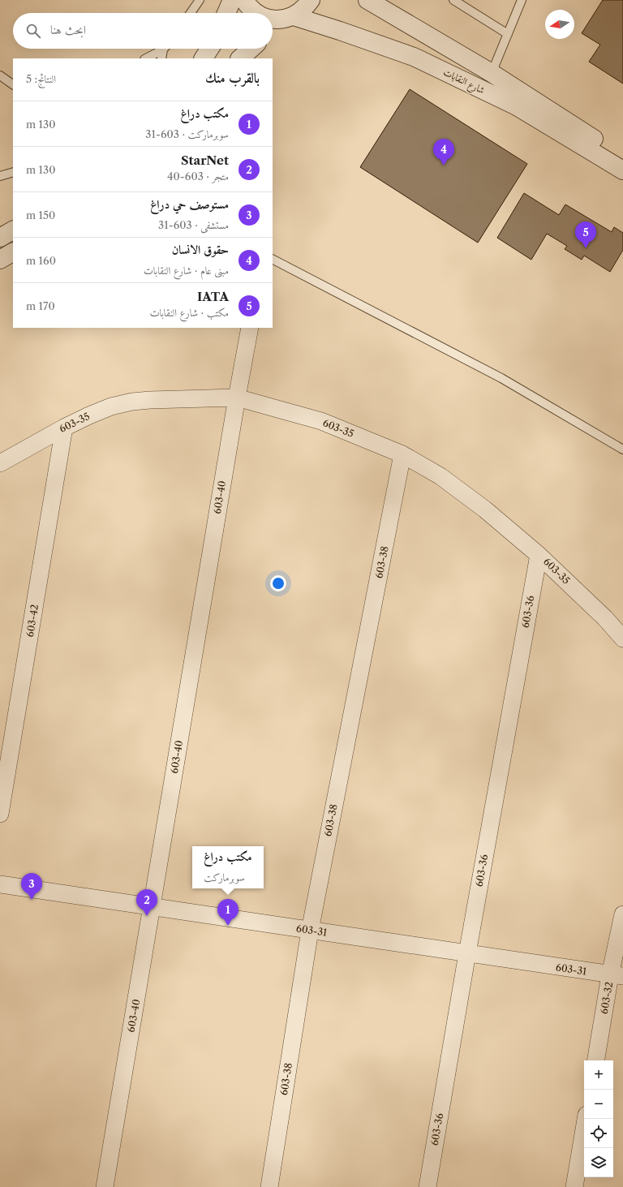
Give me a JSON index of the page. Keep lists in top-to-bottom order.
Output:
{
  "streets": {
    "street": [
      "شارع النقابات",
      "603-35",
      "603-40",
      "603-38",
      "603-36",
      "603-42",
      "603-31",
      "603-32"
    ]
  },
  "crossings": [
    ["603-35", "603-40"],
    ["603-35", "603-38"],
    ["603-35", "603-36"],
    ["603-35", "603-42"],
    ["603-40", "603-31"],
    ["603-38", "603-31"],
    ["603-36", "603-31"],
    ["603-31", "603-32"]
  ],
  "north": "left",
  "page": {
    "search": "ابحث هنا",
    "heading": ["بالقرب منك", "النتائج: 5"],
    "list": [
      {
        "mark": "1",
        "name": "مكتب دراغ",
        "note": "سوبرماركت · 603-31",
        "value": "130 m"
      },
      {
        "mark": "2",
        "name": "StarNet",
        "note": "متجر · 603-40",
        "value": "130 m"
      },
      {
        "mark": "3",
        "name": "مستوصف حي دراغ",
        "note": "مستشفى · 603-31",
        "value": "150 m"
      },
      {
        "mark": "4",
        "name": "حقوق الانسان",
        "note": "مبنى عام · شارع النقابات",
        "value": "160 m"
      },
      {
        "mark": "5",
        "name": "IATA",
        "note": "مكتب · شارع النقابات",
        "value": "170 m"
      }
    ],
    "pins": [
      "4",
      "5",
      "3",
      "2",
      "1"
    ],
    "popup": ["مكتب دراغ", "سوبرماركت"],
    "map_buttons": ["+", "−"]
  }
}
